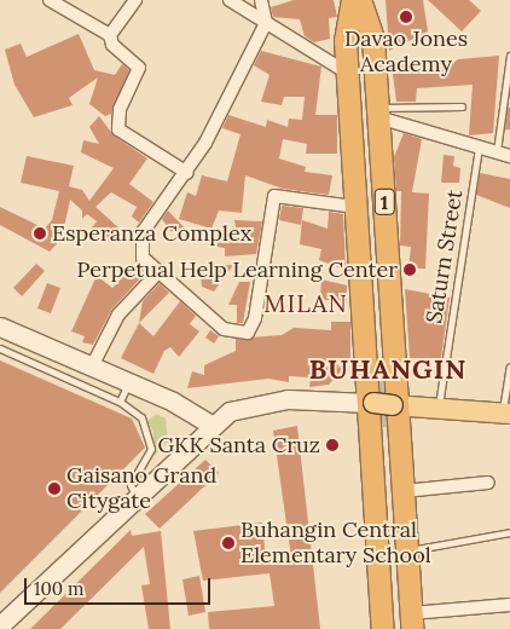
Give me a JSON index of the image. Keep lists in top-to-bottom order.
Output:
{
  "streets": {
    "highway": ["1"],
    "lane": ["Saturn Street"]
  },
  "districts": ["MILAN", "BUHANGIN"],
  "places": [
    "Davao Jones Academy",
    "Esperanza Complex",
    "Perpetual Help Learning Center",
    "GKK Santa Cruz",
    "Gaisano Grand Citygate",
    "Buhangin Central Elementary School"
  ],
  "scale_bar": "100 m"
}
